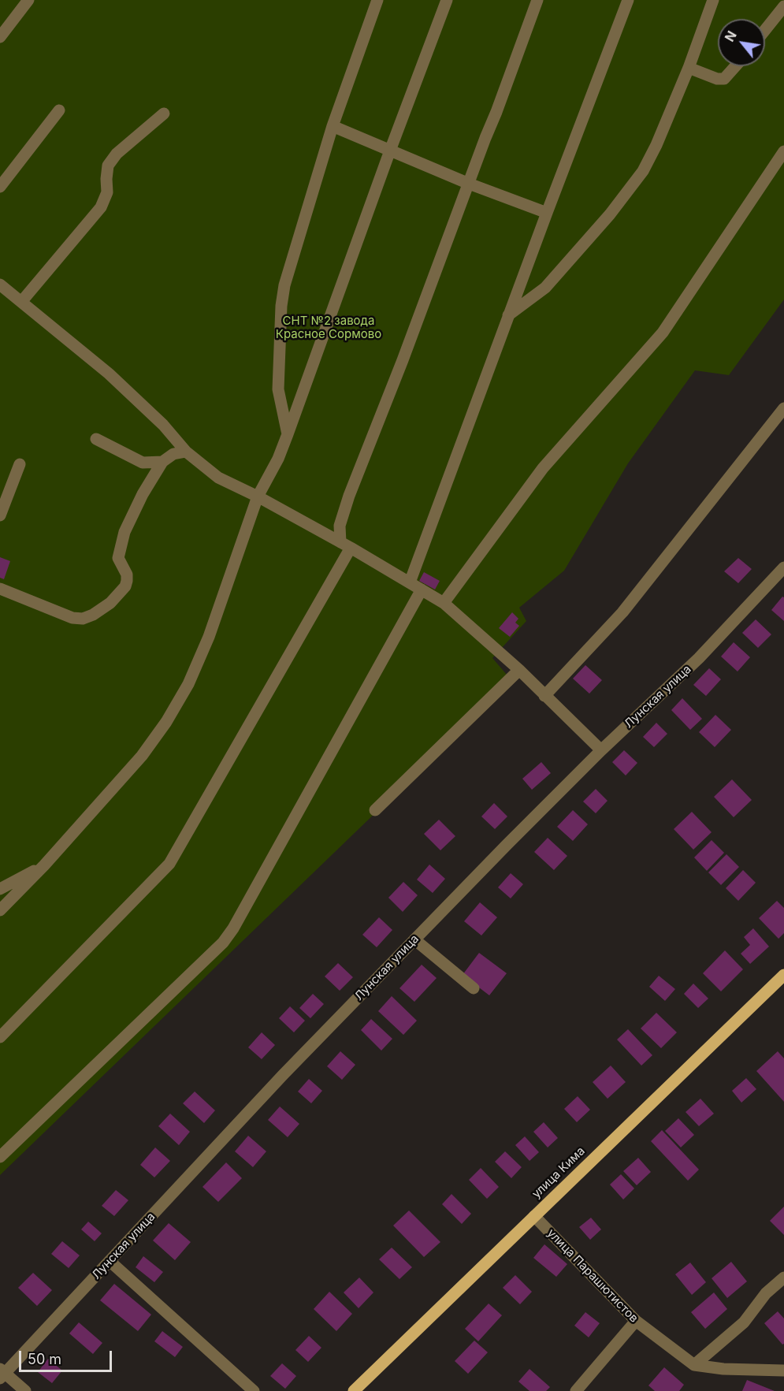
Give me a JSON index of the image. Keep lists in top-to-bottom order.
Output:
{
  "streets": {
    "main road": ["улица Кима"],
    "street": ["Лунская улица", "улица Парашютистов"]
  },
  "crossings": [
    ["улица Кима", "улица Парашютистов"]
  ],
  "parks": ["СНТ №2 завода Красное Сормово"],
  "scale_bar": "50 m",
  "north": "top left"
}
